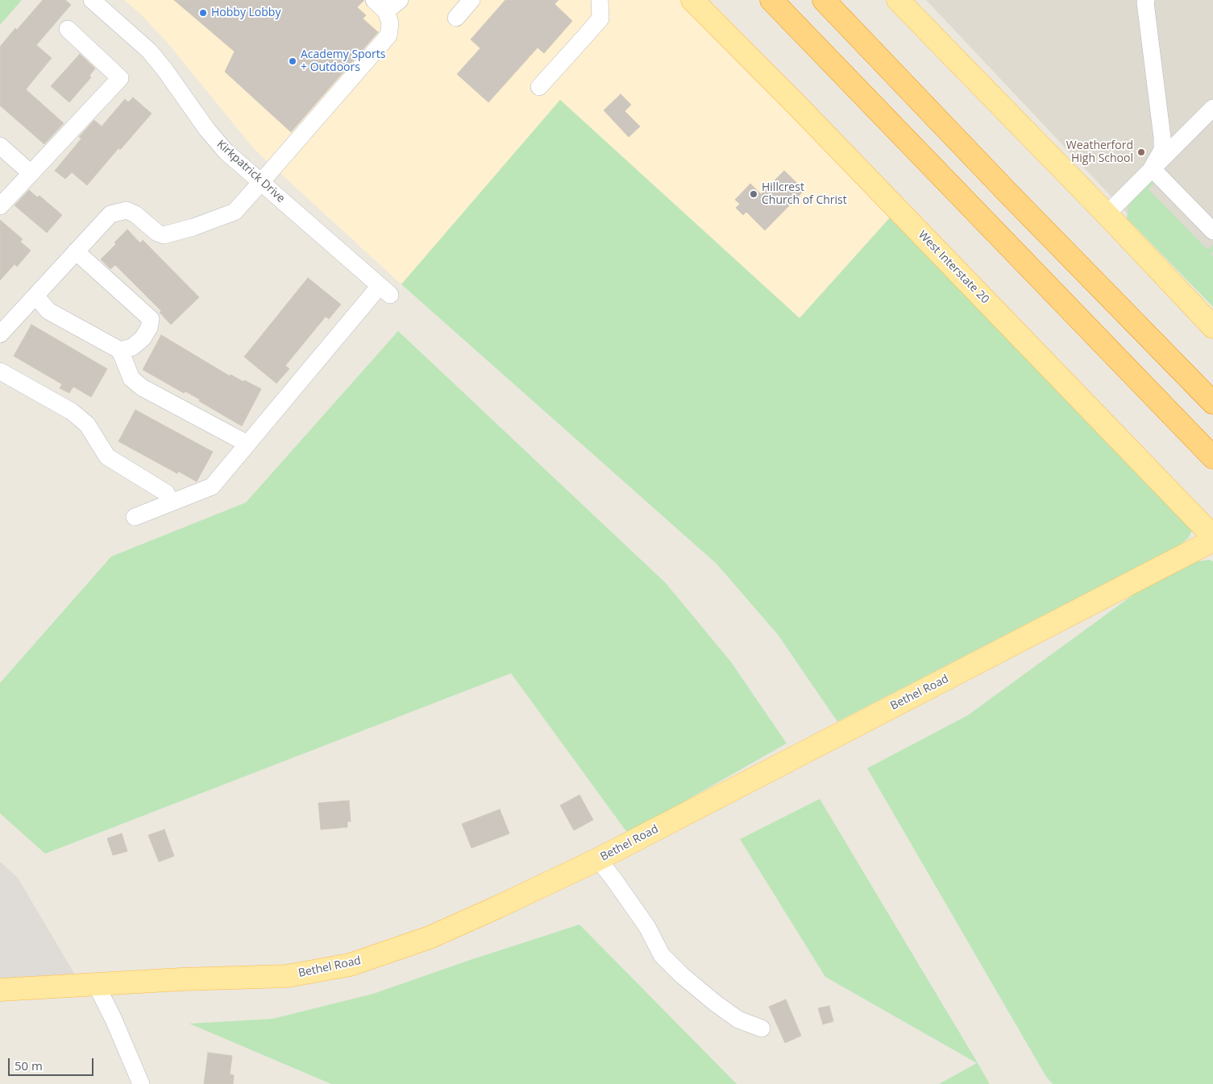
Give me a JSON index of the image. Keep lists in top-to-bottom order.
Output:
{
  "streets": {
    "main road": ["West Interstate 20", "Bethel Road"],
    "street": ["Kirkpatrick Drive"]
  },
  "places": [
    "Hobby Lobby",
    "Academy Sports + Outdoors",
    "Weatherford High School",
    "Hillcrest Church of Christ"
  ],
  "scale_bar": "50 m"
}
